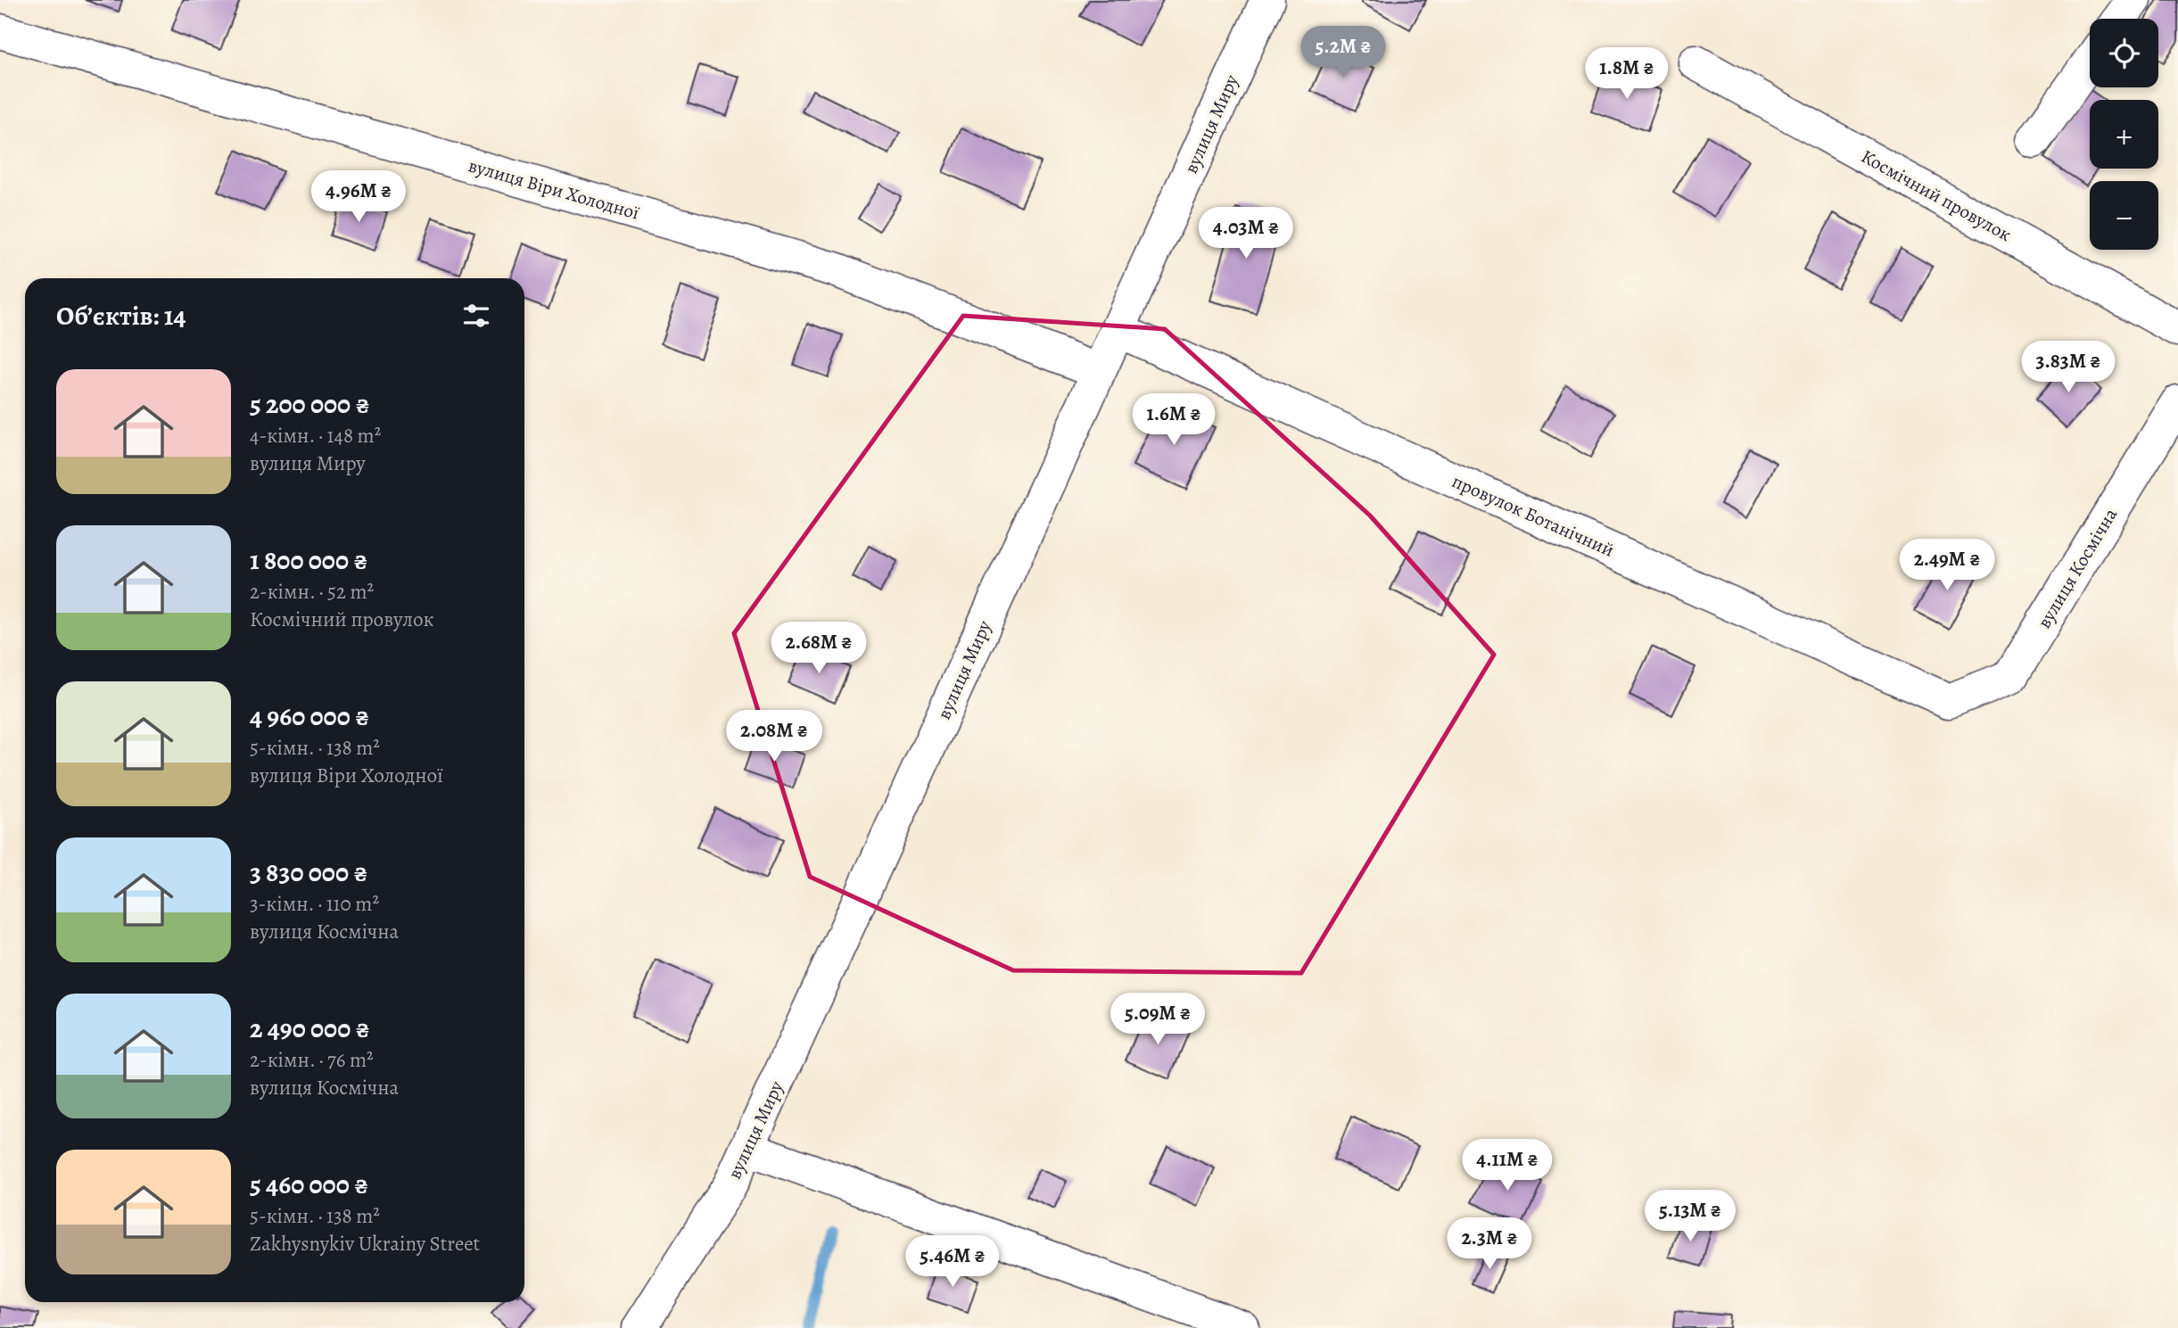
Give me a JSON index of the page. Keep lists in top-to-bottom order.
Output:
{
  "streets": {
    "street": [
      "вулиця Миру",
      "вулиця Віри Холодної",
      "Космічний провулок",
      "провулок Ботанічний",
      "вулиця Космічна"
    ]
  },
  "crossings": [
    ["вулиця Миру", "вулиця Віри Холодної"],
    ["вулиця Миру", "провулок Ботанічний"],
    ["провулок Ботанічний", "вулиця Космічна"]
  ],
  "page": {
    "map_buttons": ["+", "−"],
    "price": [
      "5.2M ₴",
      "1.8M ₴",
      "4.96M ₴",
      "4.03M ₴",
      "3.83M ₴",
      "1.6M ₴",
      "2.49M ₴",
      "2.68M ₴",
      "2.08M ₴",
      "5.09M ₴",
      "4.11M ₴",
      "5.13M ₴",
      "2.3M ₴",
      "5.46M ₴"
    ],
    "heading": "Об’єктів: 14",
    "list": [
      {
        "name": "5 200 000 ₴",
        "note": "4-кімн. · 148 m² · вулиця Миру"
      },
      {
        "name": "1 800 000 ₴",
        "note": "2-кімн. · 52 m² · Космічний провулок"
      },
      {
        "name": "4 960 000 ₴",
        "note": "5-кімн. · 138 m² · вулиця Віри Холодної"
      },
      {
        "name": "3 830 000 ₴",
        "note": "3-кімн. · 110 m² · вулиця Космічна"
      },
      {
        "name": "2 490 000 ₴",
        "note": "2-кімн. · 76 m² · вулиця Космічна"
      },
      {
        "name": "5 460 000 ₴",
        "note": "5-кімн. · 138 m² · Zakhysnykiv Ukrainy Street"
      }
    ]
  }
}
